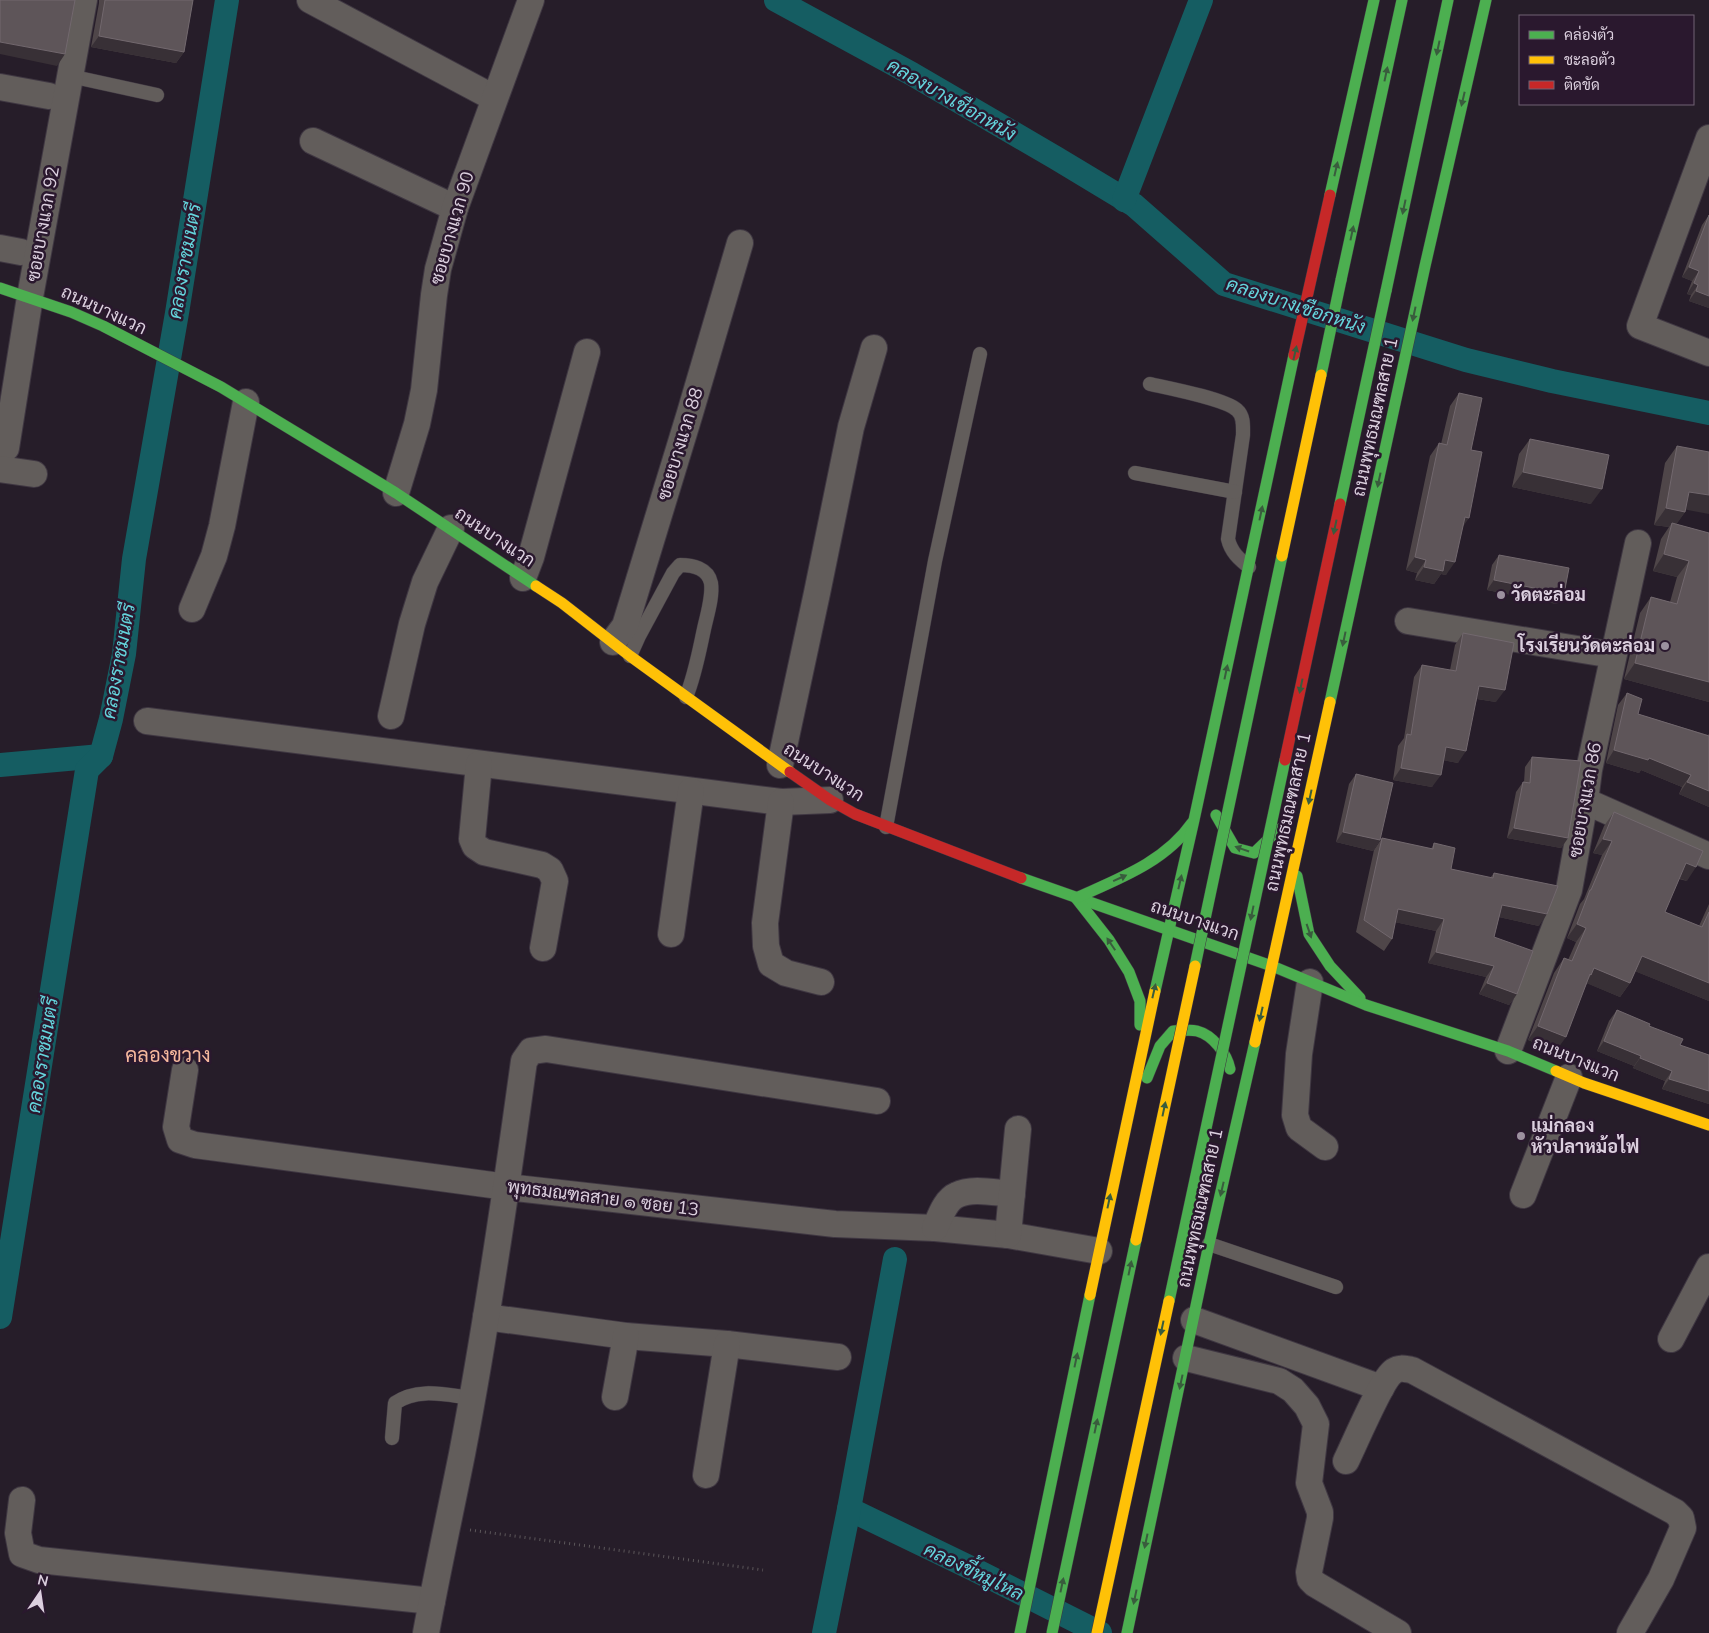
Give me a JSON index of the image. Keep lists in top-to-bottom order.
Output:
{
  "streets": {
    "main road": ["ถนนบางแวก", "ถนนพุทธมณฑลสาย 1"],
    "street": [
      "ซอยบางแวก 92",
      "ซอยบางแวก 90",
      "ซอยบางแวก 88",
      "ซอยบางแวก 86",
      "พุทธมณฑลสาย ๑ ซอย 13"
    ]
  },
  "crossings": [
    ["ซอยบางแวก 92", "ถนนบางแวก"],
    ["ซอยบางแวก 90", "ถนนบางแวก"],
    ["ถนนบางแวก", "ถนนพุทธมณฑลสาย 1"],
    ["ถนนบางแวก", "ซอยบางแวก 88"],
    ["ถนนบางแวก", "ซอยบางแวก 86"]
  ],
  "districts": ["คลองขวาง"],
  "water": ["คลองบางเชือกหนัง", "คลองราชมนตรี", "คลองขี้หมูไหล"],
  "places": ["วัดตะล่อม", "โรงเรียนวัดตะล่อม", "แม่กลอง หัวปลาหม้อไฟ"],
  "legend": ["คล่องตัว", "ชะลอตัว", "ติดขัด"],
  "north": "top"
}
